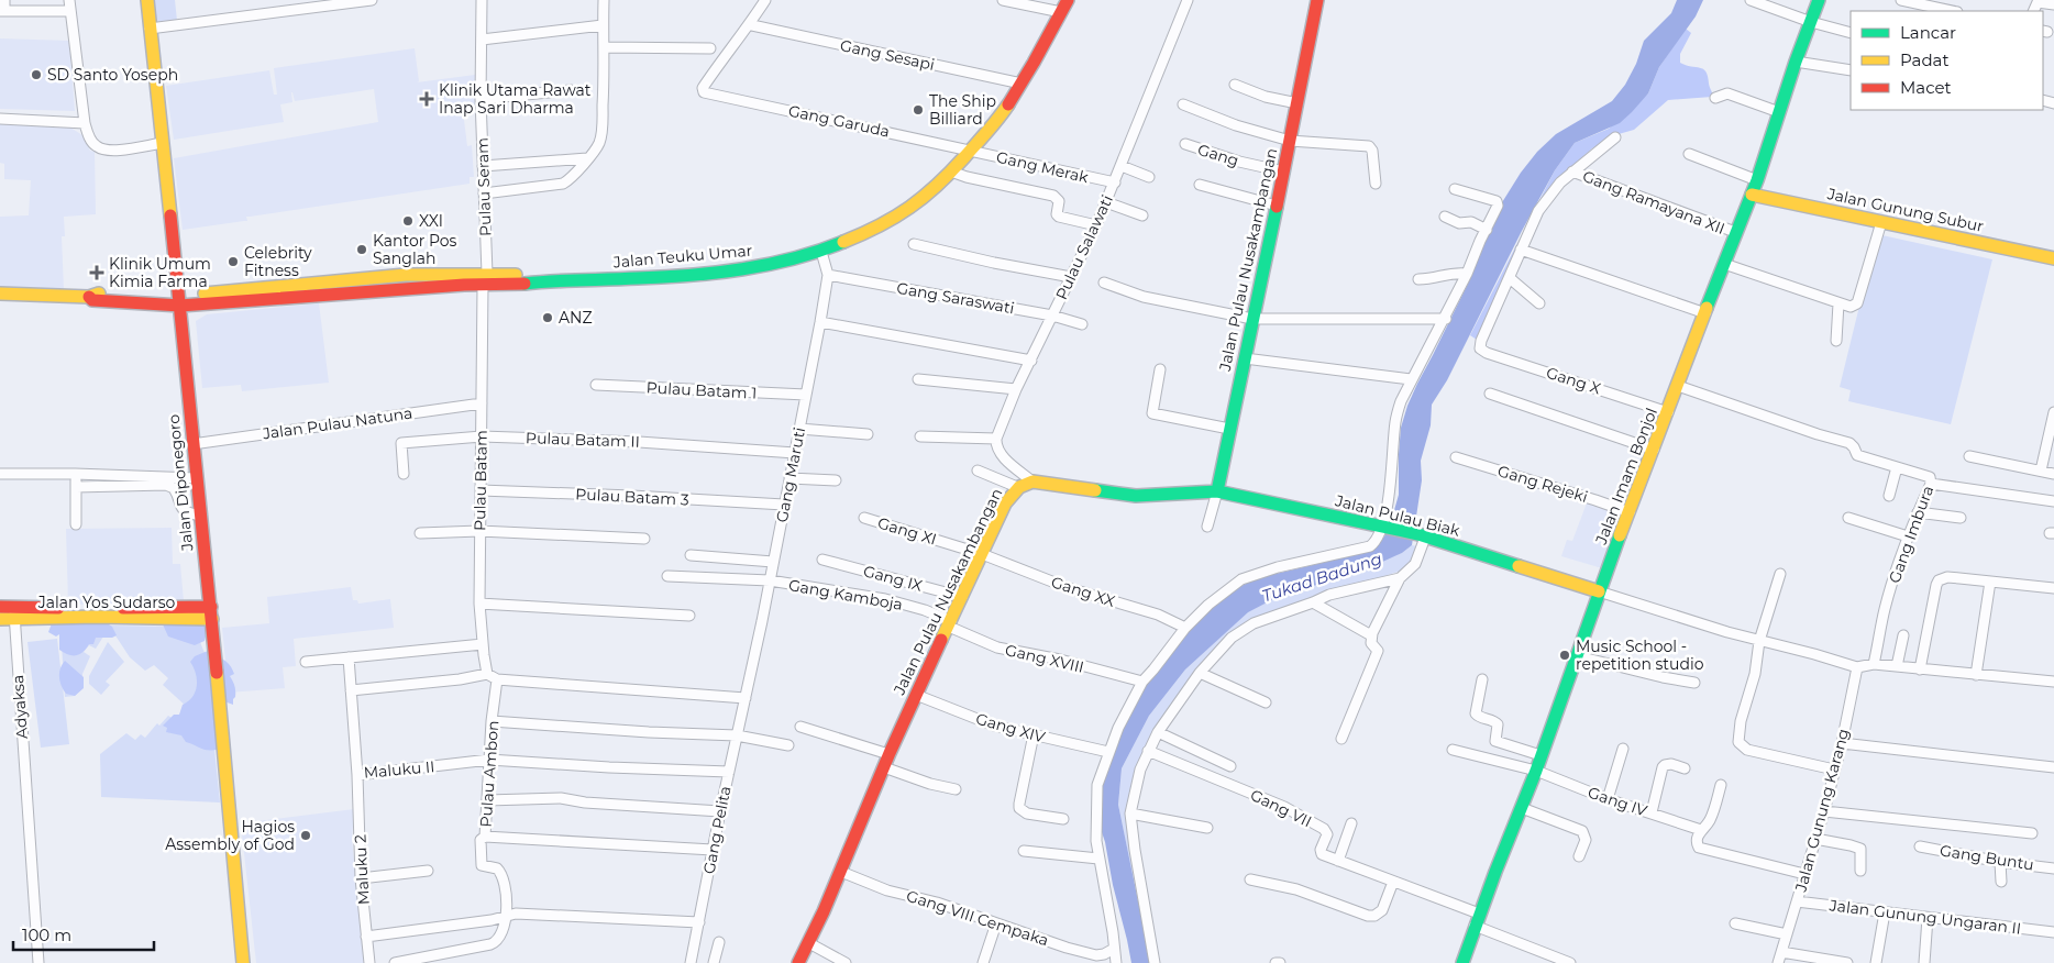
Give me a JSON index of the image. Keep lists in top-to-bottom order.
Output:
{
  "streets": {
    "main road": [
      "Jalan Gunung Subur",
      "Jalan Teuku Umar",
      "Jalan Pulau Nusakambangan",
      "Jalan Imam Bonjol",
      "Jalan Diponegoro",
      "Jalan Pulau Biak",
      "Jalan Yos Sudarso"
    ],
    "street": [
      "Gang Sesapi",
      "Gang Garuda",
      "Gang",
      "Gang Merak",
      "Pulau Seram",
      "Gang Ramayana XII",
      "Pulau Salawati",
      "Gang Saraswati",
      "Gang X",
      "Pulau Batam 1",
      "Jalan Pulau Natuna",
      "Pulau Batam II",
      "Gang Maruti",
      "Pulau Batam",
      "Gang Rejeki",
      "Pulau Batam 3",
      "Gang XI",
      "Gang Imbura",
      "Gang IX",
      "Gang XX",
      "Gang Kamboja",
      "Gang XVIII",
      "Adyaksa",
      "Gang XIV",
      "Maluku II",
      "Pulau Ambon",
      "Gang IV",
      "Gang VII",
      "Jalan Gunung Karang",
      "Gang Pelita",
      "Gang Buntu",
      "Maluku 2",
      "Jalan Gunung Ungaran II",
      "Gang VIII Cempaka"
    ]
  },
  "crossings": [
    ["Gang Sesapi", "Jalan Teuku Umar"],
    ["Gang Garuda", "Gang Merak"],
    ["Gang Garuda", "Jalan Teuku Umar"],
    ["Gang", "Jalan Pulau Nusakambangan"],
    ["Gang Merak", "Pulau Salawati"],
    ["Gang Merak", "Jalan Teuku Umar"],
    ["Pulau Seram", "Jalan Teuku Umar"],
    ["Pulau Seram", "Pulau Batam"],
    ["Gang Ramayana XII", "Jalan Imam Bonjol"],
    ["Jalan Gunung Subur", "Jalan Imam Bonjol"],
    ["Pulau Salawati", "Gang Saraswati"],
    ["Jalan Teuku Umar", "Gang Maruti"],
    ["Jalan Teuku Umar", "Pulau Batam"],
    ["Jalan Teuku Umar", "Jalan Diponegoro"],
    ["Jalan Pulau Nusakambangan", "Jalan Pulau Biak"],
    ["Jalan Pulau Nusakambangan", "Gang XI"],
    ["Jalan Pulau Nusakambangan", "Gang IX"],
    ["Jalan Pulau Nusakambangan", "Gang XX"],
    ["Jalan Pulau Nusakambangan", "Gang Kamboja"],
    ["Jalan Pulau Nusakambangan", "Gang XVIII"],
    ["Jalan Pulau Nusakambangan", "Gang XIV"],
    ["Jalan Pulau Nusakambangan", "Gang VIII Cempaka"],
    ["Gang Saraswati", "Gang Maruti"],
    ["Gang X", "Jalan Imam Bonjol"],
    ["Pulau Batam 1", "Gang Maruti"],
    ["Jalan Pulau Natuna", "Pulau Batam"],
    ["Jalan Pulau Natuna", "Jalan Diponegoro"],
    ["Pulau Batam II", "Gang Maruti"],
    ["Pulau Batam II", "Pulau Batam"],
    ["Gang Maruti", "Pulau Batam 3"],
    ["Gang Maruti", "Gang Kamboja"],
    ["Gang Maruti", "Gang Pelita"],
    ["Jalan Imam Bonjol", "Gang Rejeki"],
    ["Jalan Imam Bonjol", "Jalan Pulau Biak"],
    ["Jalan Imam Bonjol", "Gang Imbura"],
    ["Jalan Imam Bonjol", "Gang IV"],
    ["Jalan Imam Bonjol", "Gang VII"],
    ["Pulau Batam", "Pulau Batam 3"],
    ["Jalan Diponegoro", "Jalan Yos Sudarso"],
    ["Gang XI", "Gang XX"],
    ["Gang Kamboja", "Gang XVIII"],
    ["Jalan Yos Sudarso", "Adyaksa"],
    ["Maluku II", "Pulau Ambon"],
    ["Maluku II", "Gang Pelita"],
    ["Maluku II", "Maluku 2"],
    ["Jalan Gunung Karang", "Jalan Gunung Ungaran II"]
  ],
  "water": ["Tukad Badung"],
  "places": {
    "other": [
      "SD Santo Yoseph",
      "The Ship Billiard",
      "XXI",
      "Kantor Pos Sanglah",
      "Celebrity Fitness",
      "ANZ",
      "Music School - repetition studio",
      "Hagios Assembly of God"
    ],
    "health": ["Klinik Utama Rawat Inap Sari Dharma", "Klinik Umum Kimia Farma"]
  },
  "legend": ["Lancar", "Padat", "Macet"],
  "scale_bar": "100 m"
}
